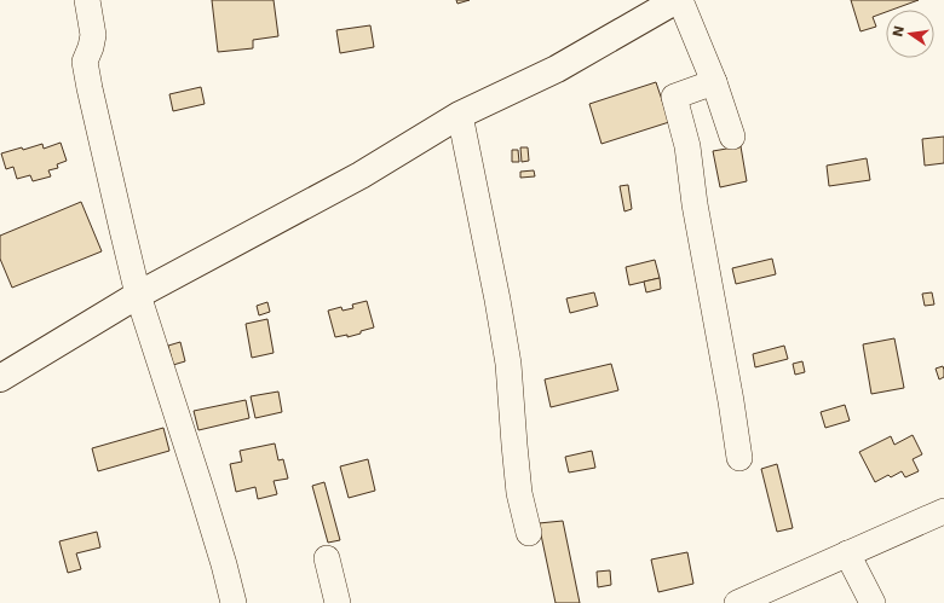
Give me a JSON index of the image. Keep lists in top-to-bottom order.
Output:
{
  "north": "left"
}
